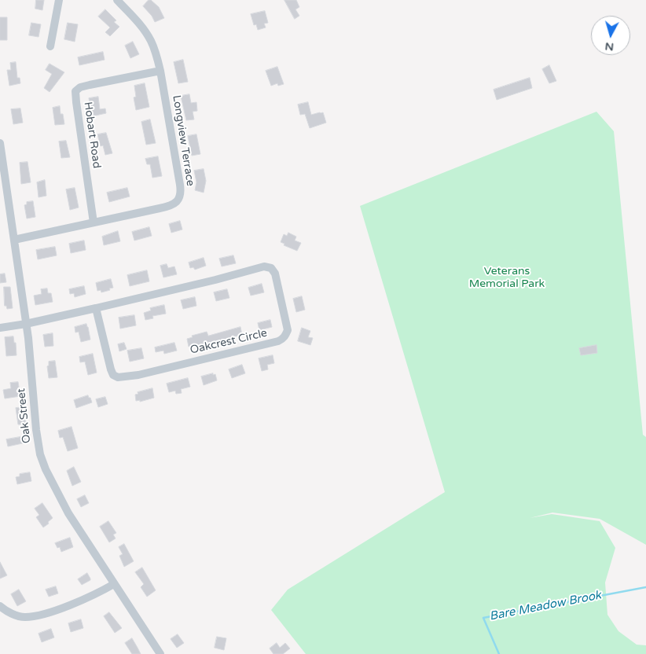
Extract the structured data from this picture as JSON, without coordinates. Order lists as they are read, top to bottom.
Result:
{
  "streets": {
    "street": [
      "Hobart Road",
      "Longview Terrace",
      "Oakcrest Circle",
      "Oak Street"
    ]
  },
  "crossings": [
    ["Hobart Road", "Longview Terrace"],
    ["Longview Terrace", "Oak Street"],
    ["Oakcrest Circle", "Oak Street"]
  ],
  "water": ["Bare Meadow Brook"],
  "parks": ["Veterans Memorial Park"],
  "north": "bottom"
}
